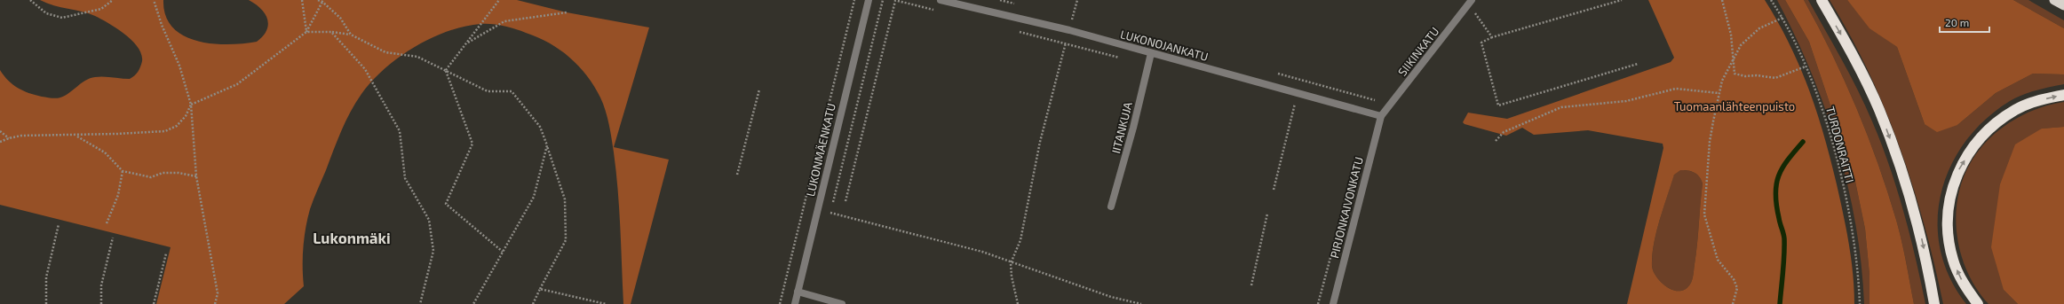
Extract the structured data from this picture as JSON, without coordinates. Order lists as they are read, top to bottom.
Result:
{
  "streets": {
    "street": [
      "LUKONOJANKATU",
      "SIIKINKATU",
      "IITANKUJA",
      "LUKONMÄENKATU",
      "PIRJONKAIVONKATU"
    ],
    "path": ["TURDONRAITTI"]
  },
  "crossings": [
    ["LUKONOJANKATU", "SIIKINKATU"],
    ["LUKONOJANKATU", "IITANKUJA"],
    ["LUKONOJANKATU", "PIRJONKAIVONKATU"],
    ["SIIKINKATU", "PIRJONKAIVONKATU"]
  ],
  "districts": ["Lukonmäki"],
  "parks": ["Tuomaanlähteenpuisto"],
  "scale_bar": "20 m"
}
